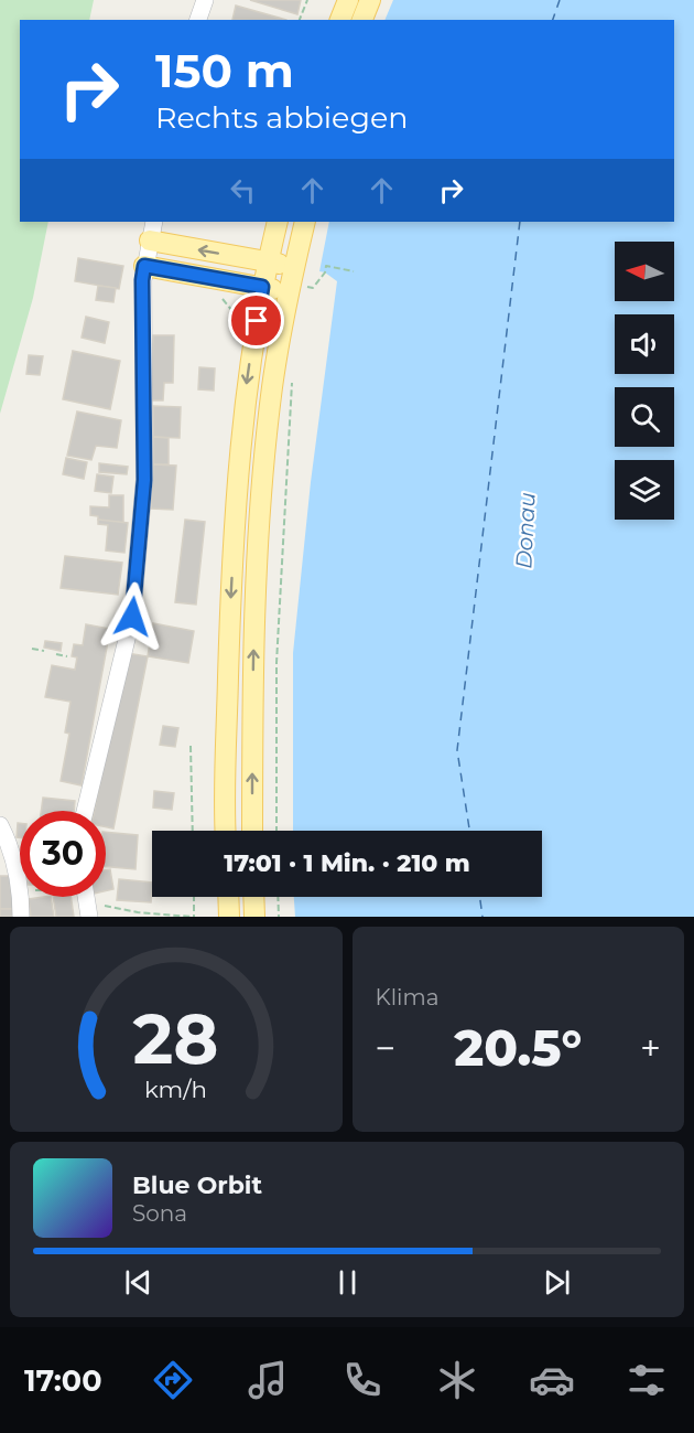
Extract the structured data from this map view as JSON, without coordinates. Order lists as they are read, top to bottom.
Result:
{
  "water": ["Donau"],
  "north": "left",
  "page": {
    "turn": ["150 m", "Rechts abbiegen"],
    "limit": "30",
    "trip": "17:01 · 1 Min. · 210 m",
    "tile": "Klima",
    "heat": ["−", "20.5°", "+"],
    "song": ["Blue Orbit", "Sona"],
    "tabs": "17:00",
    "gauge": ["28", "km/h"]
  }
}
